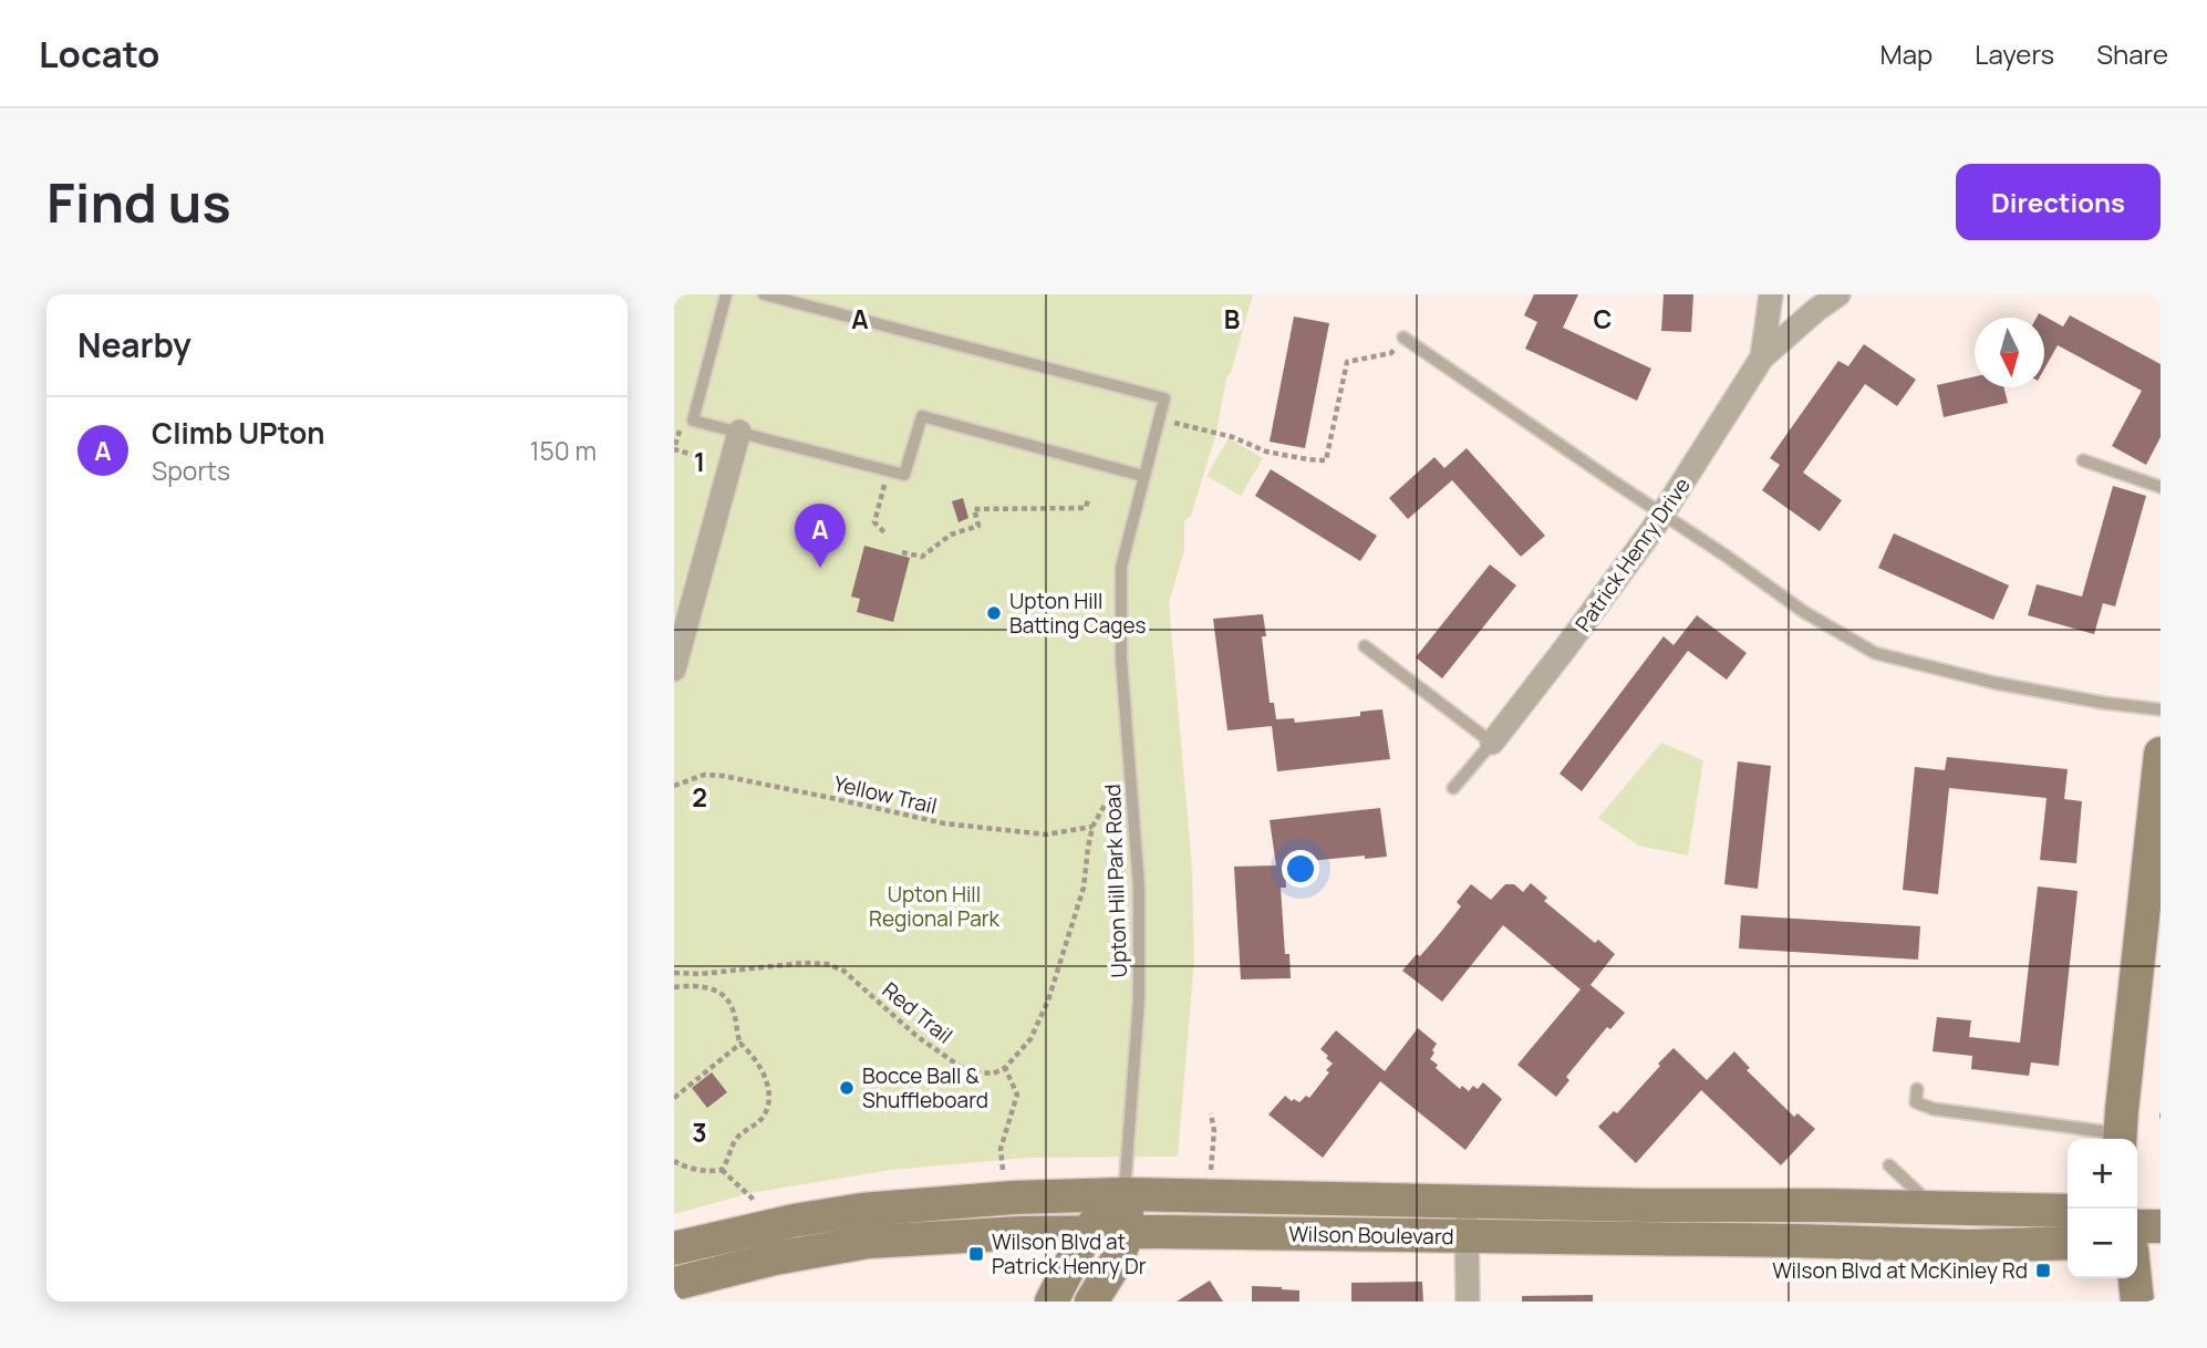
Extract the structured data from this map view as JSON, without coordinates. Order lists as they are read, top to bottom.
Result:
{
  "streets": {
    "main road": ["Wilson Boulevard"],
    "street": ["Patrick Henry Drive"],
    "lane": ["Upton Hill Park Road"],
    "path": ["Yellow Trail", "Red Trail"]
  },
  "crossings": [
    ["Upton Hill Park Road", "Wilson Boulevard"]
  ],
  "parks": ["Upton Hill Regional Park"],
  "places": {
    "other": ["Upton Hill Batting Cages", "Bocce Ball & Shuffleboard"],
    "transit": ["Wilson Blvd at Patrick Henry Dr", "Wilson Blvd at McKinley Rd"]
  },
  "north": "bottom",
  "page": {
    "header": "Locato",
    "nav": ["Map", "Layers", "Share"],
    "buttons": "Directions",
    "title": "Find us",
    "heading": "Nearby",
    "list": [
      {
        "mark": "A",
        "name": "Climb UPton",
        "note": "Sports",
        "value": "150 m"
      }
    ],
    "pins": "A",
    "map_buttons": ["+", "−"]
  },
  "grid": {
    "columns": ["A", "B", "C"],
    "rows": ["1", "2", "3"]
  }
}
